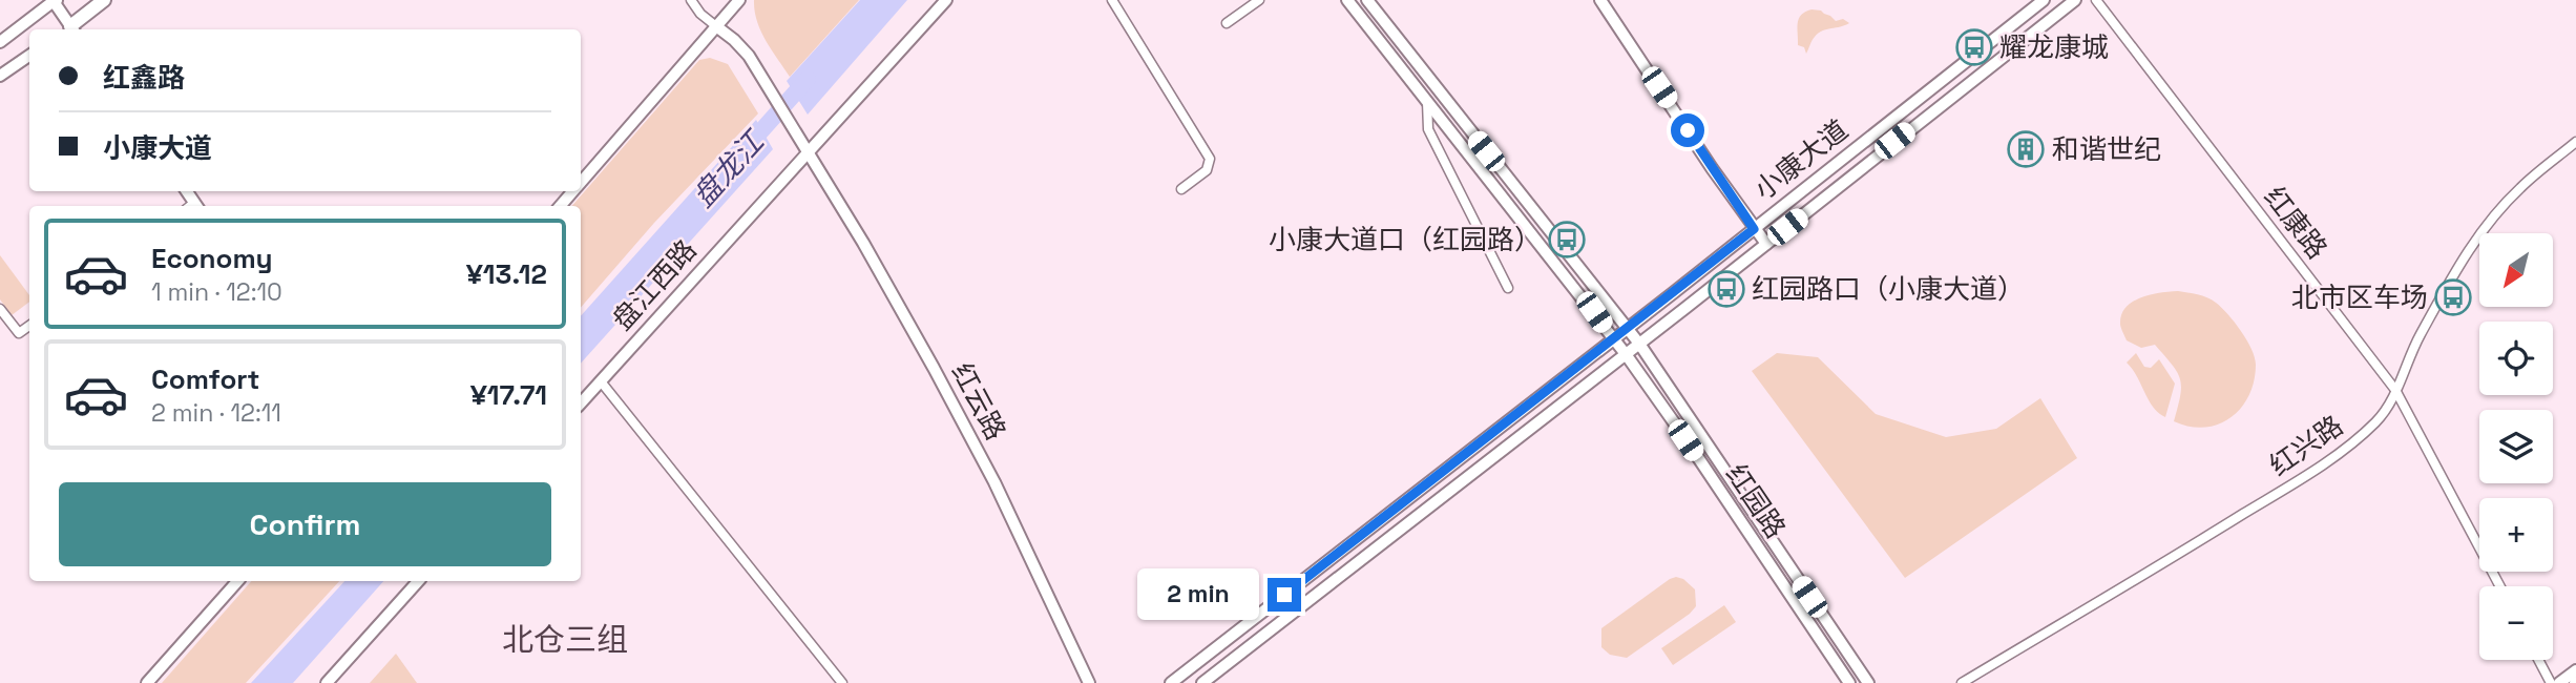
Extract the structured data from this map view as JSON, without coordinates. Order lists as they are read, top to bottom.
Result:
{
  "streets": {
    "main road": [
      "小康大道",
      "盘江西路",
      "红云路",
      "红园路"
    ],
    "street": ["红康路", "红兴路"]
  },
  "crossings": [
    ["小康大道", "红园路"],
    ["红康路", "红兴路"],
    ["盘江西路", "红云路"]
  ],
  "districts": ["北仓三组"],
  "water": ["盘龙江"],
  "places": {
    "bus stop": [
      "耀龙康城",
      "小康大道口（红园路）",
      "红园路口（小康大道）",
      "北市区车场"
    ],
    "building": ["和谐世纪"]
  },
  "north": "bottom left",
  "page": {
    "banner": ["红鑫路", "小康大道"],
    "list": [
      {
        "name": "Economy",
        "note": "1 min · 12:10",
        "value": "¥13.12"
      },
      {
        "name": "Comfort",
        "note": "2 min · 12:11",
        "value": "¥17.71"
      }
    ],
    "map_buttons": ["+", "−"],
    "buttons": "Confirm",
    "bubble": "2 min"
  }
}
